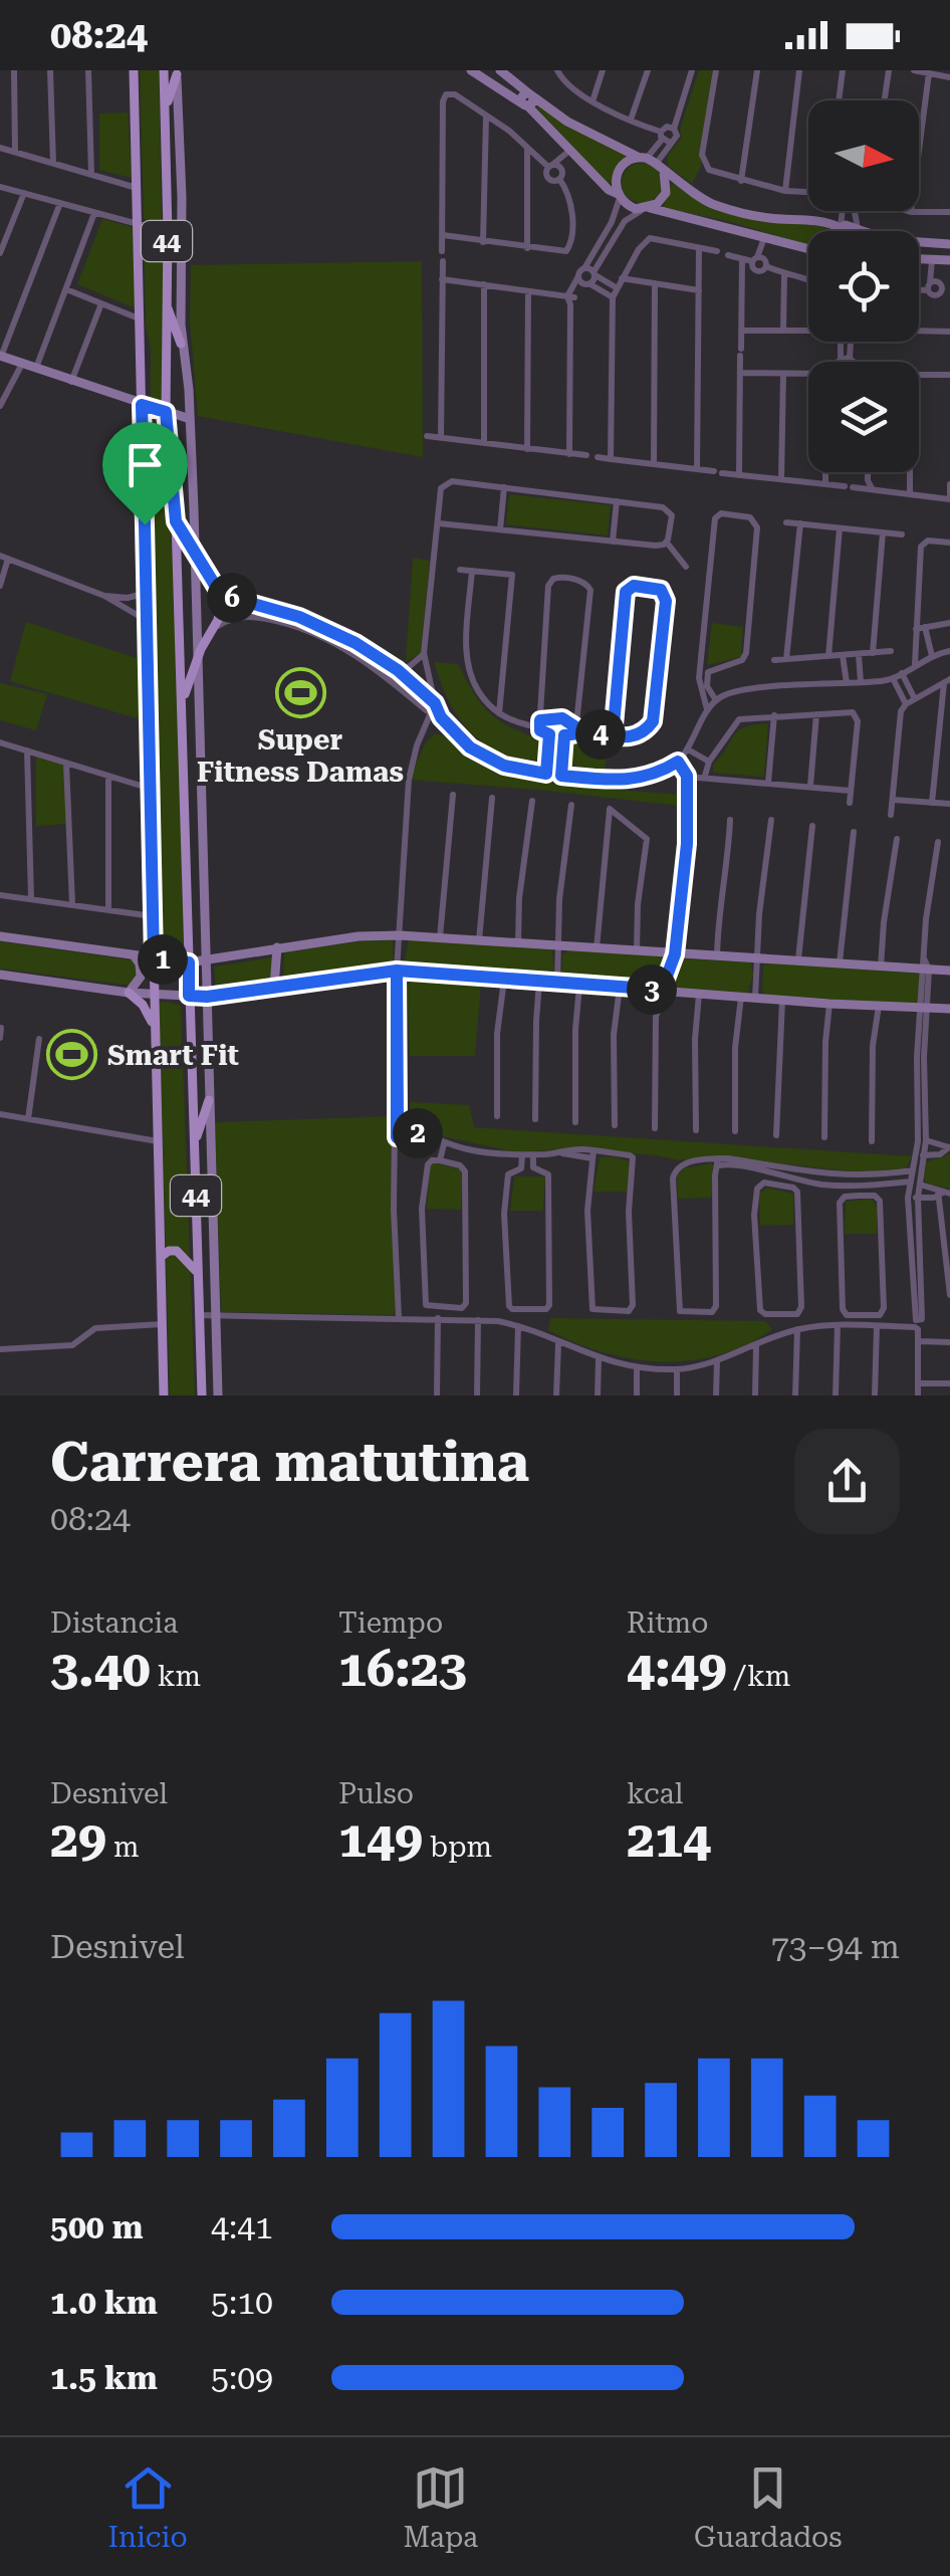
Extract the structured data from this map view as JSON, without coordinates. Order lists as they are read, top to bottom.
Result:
{
  "streets": {
    "main road": ["44"]
  },
  "places": {
    "sports": ["Super Fitness Damas", "Smart Fit"]
  },
  "north": "right",
  "page": {
    "status": "08:24",
    "pins": [
      "6",
      "4",
      "1",
      "3",
      "2"
    ],
    "heading": ["Carrera matutina", "08:24"],
    "stats": [
      ["Distancia", "3.40 km"],
      ["Tiempo", "16:23"],
      ["Ritmo", "4:49 /km"],
      ["Desnivel", "29 m"],
      ["Pulso", "149 bpm"],
      ["kcal", "214"]
    ],
    "chart": ["Desnivel", "73–94 m"],
    "list": [
      {
        "name": "500 m",
        "note": "4:41"
      },
      {
        "name": "1.0 km",
        "note": "5:10"
      },
      {
        "name": "1.5 km",
        "note": "5:09"
      }
    ],
    "tabs": ["Inicio", "Mapa", "Guardados"]
  }
}
